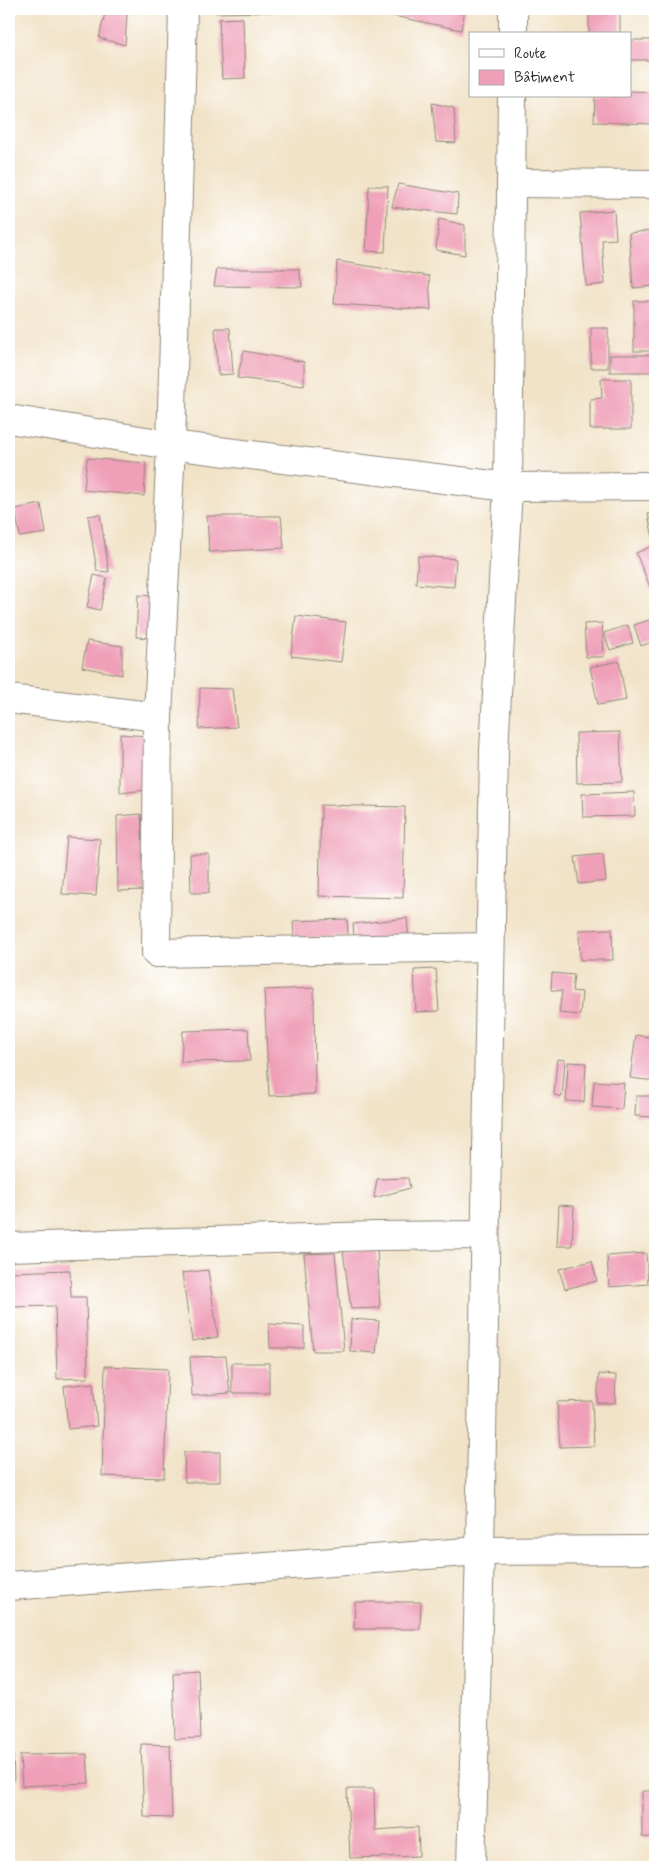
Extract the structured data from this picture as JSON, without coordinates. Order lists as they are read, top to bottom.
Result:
{
  "legend": ["Route", "Bâtiment"]
}
